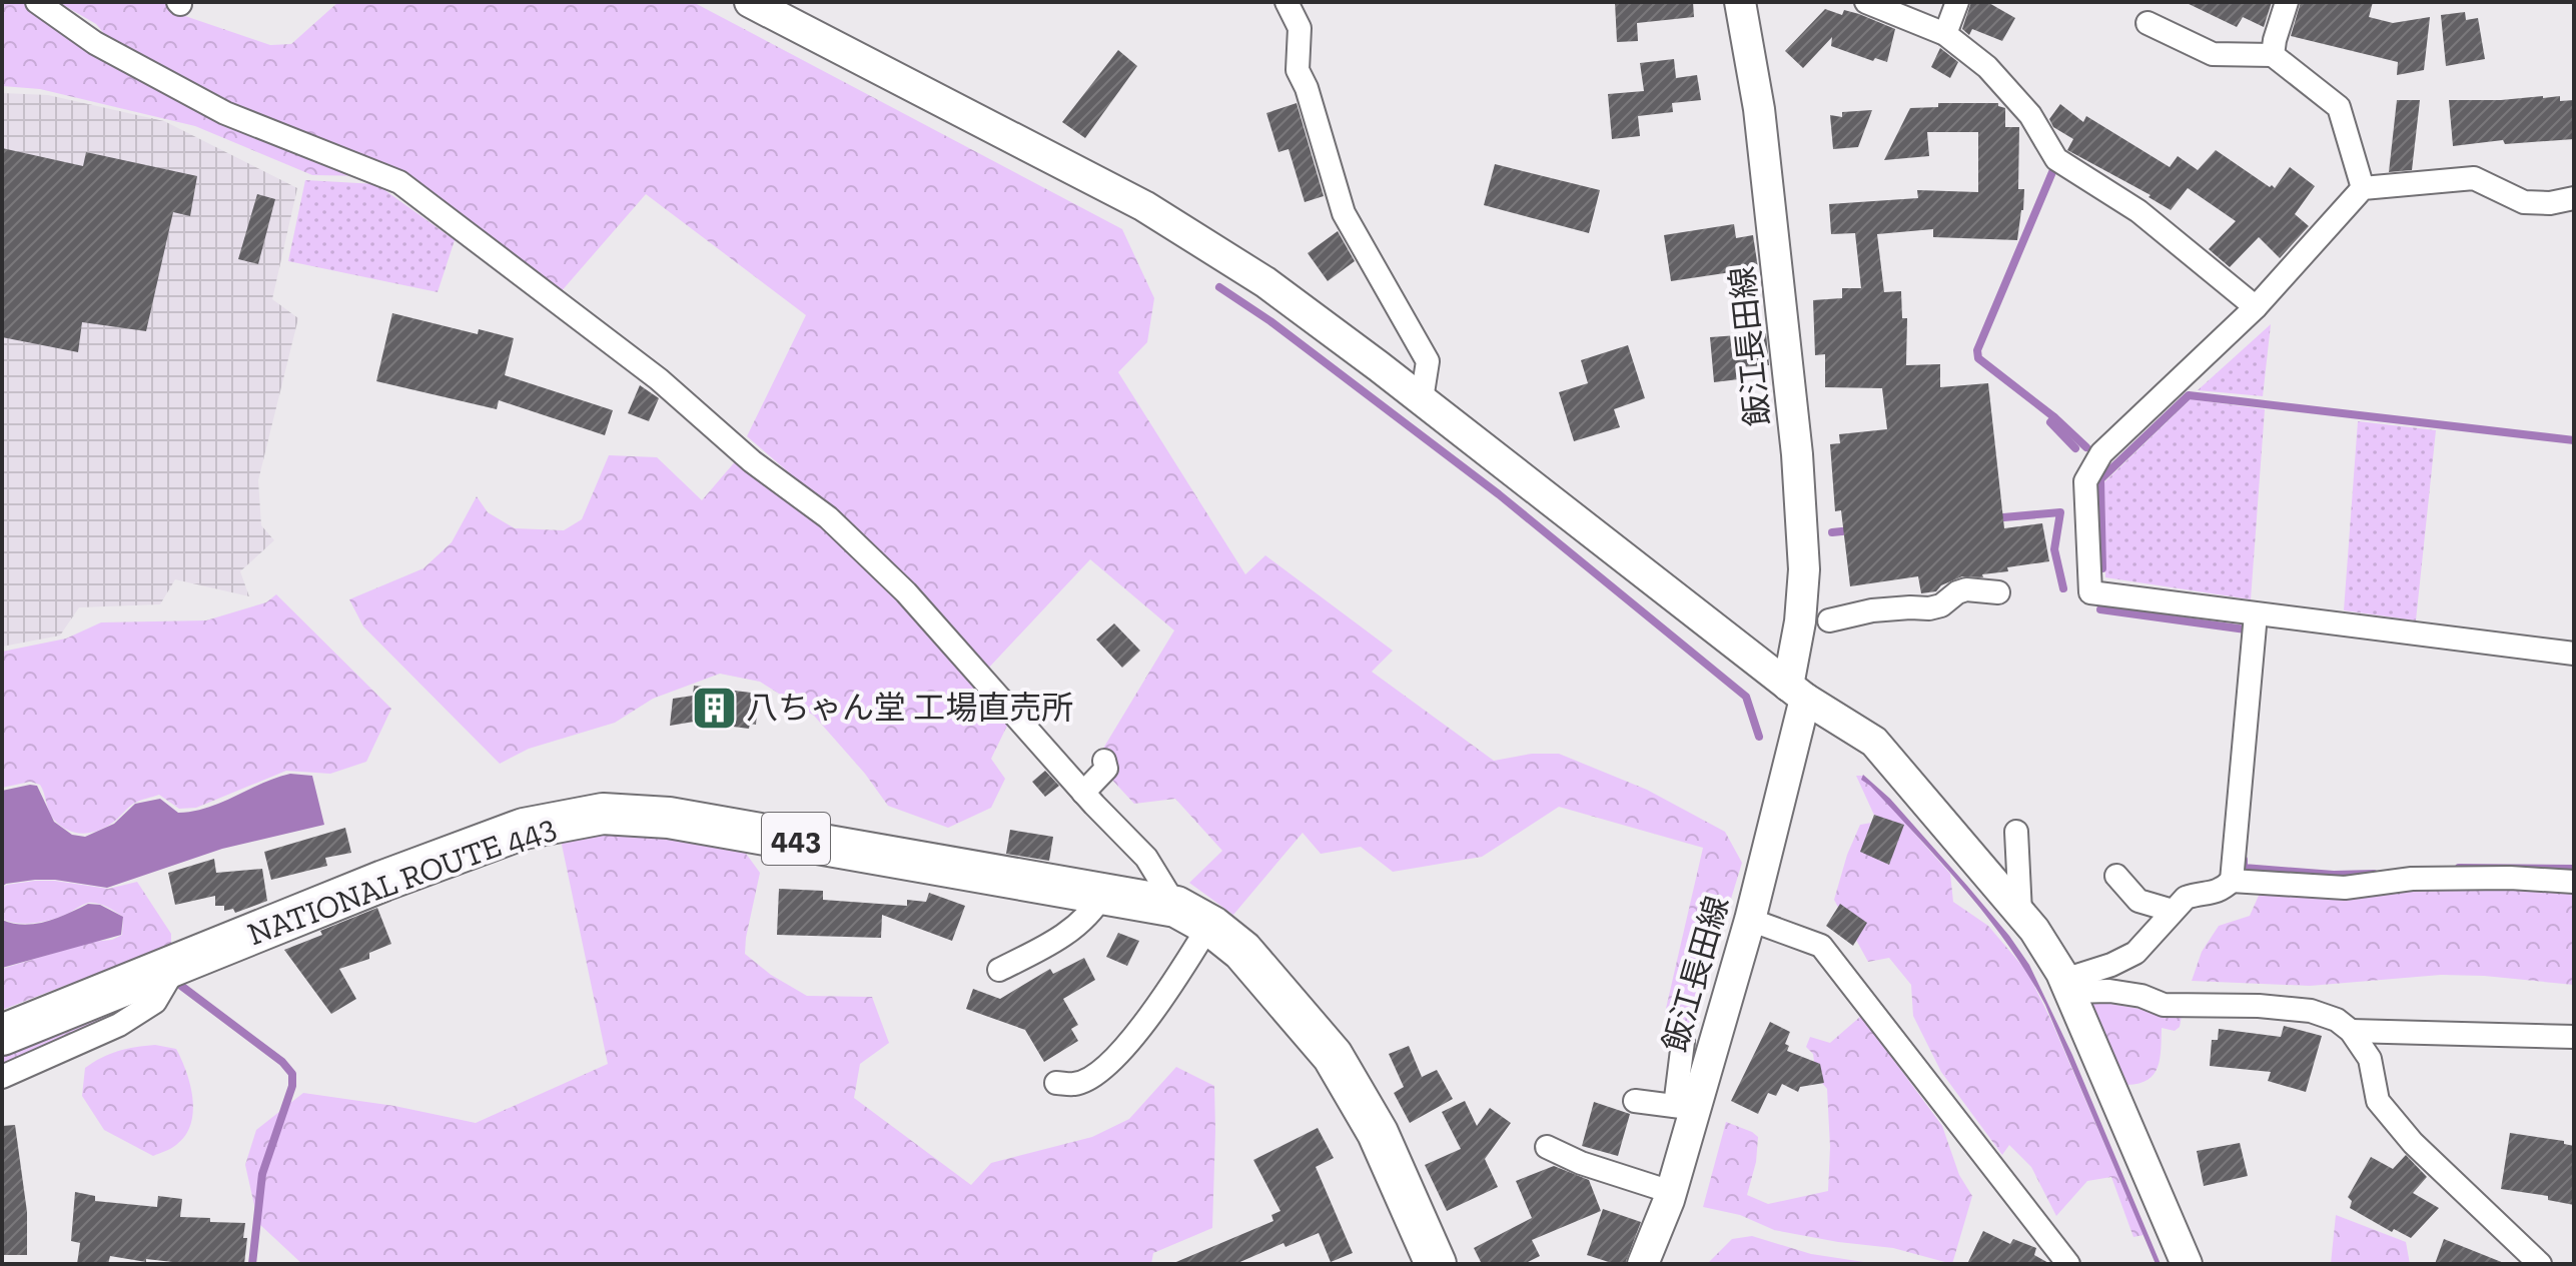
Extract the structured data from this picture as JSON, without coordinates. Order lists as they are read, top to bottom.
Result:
{
  "streets": {
    "highway": ["443", "NATIONAL ROUTE 443"],
    "street": ["飯江長田線"]
  },
  "places": {
    "building": ["八ちゃん堂 工場直売所"]
  }
}
